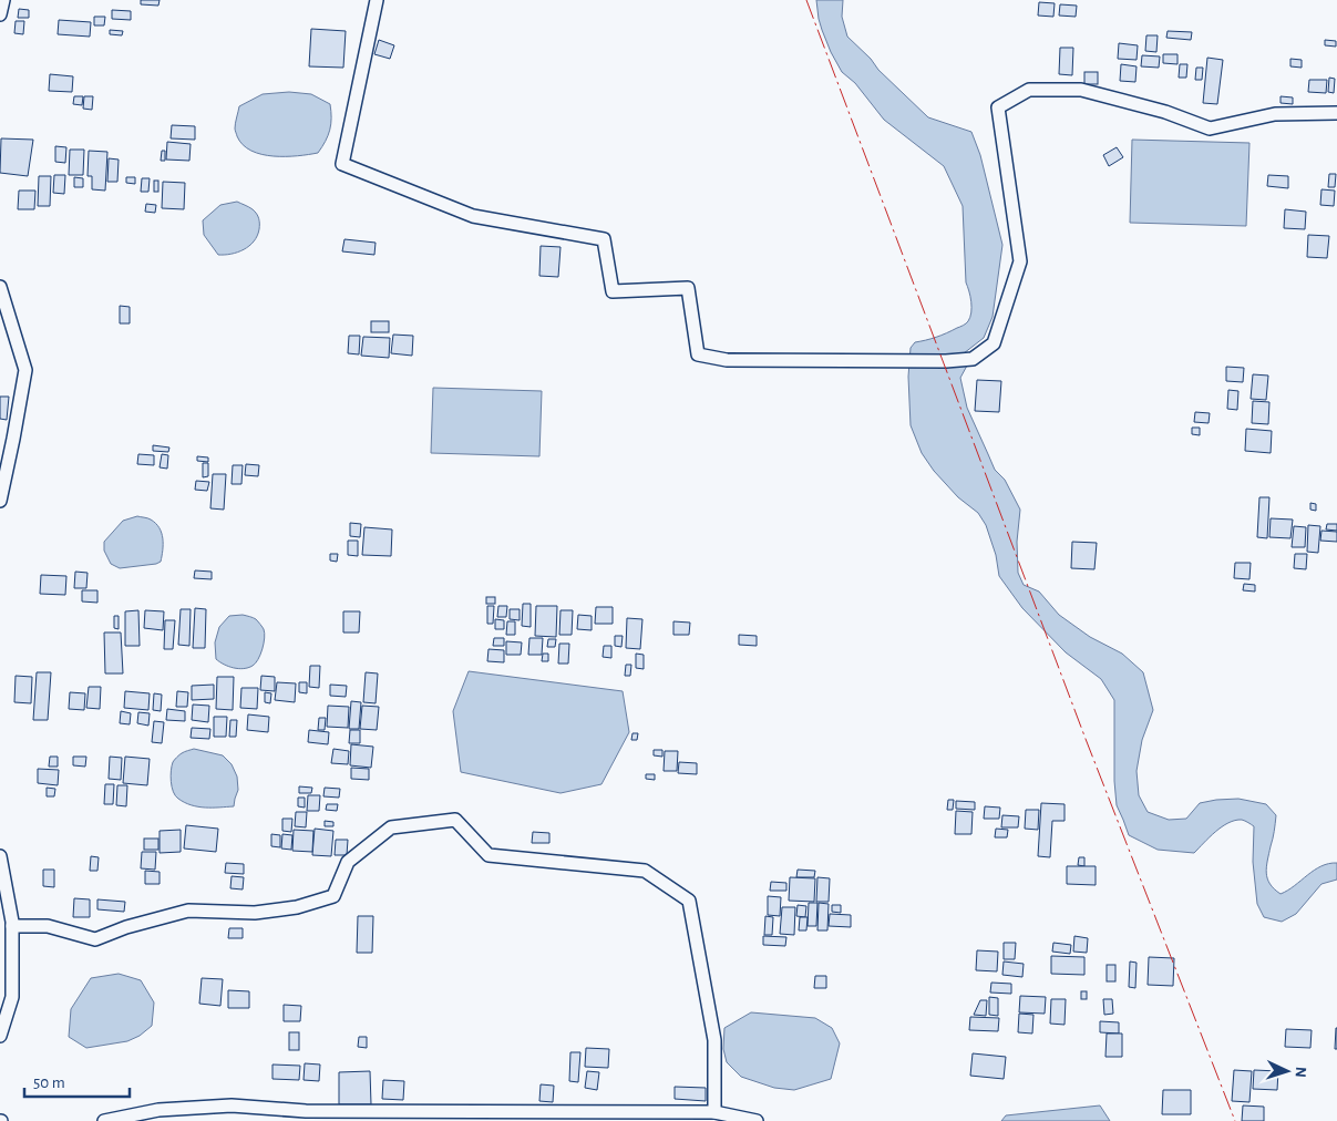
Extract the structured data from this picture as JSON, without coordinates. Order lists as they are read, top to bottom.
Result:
{
  "scale_bar": "50 m",
  "north": "right"
}
